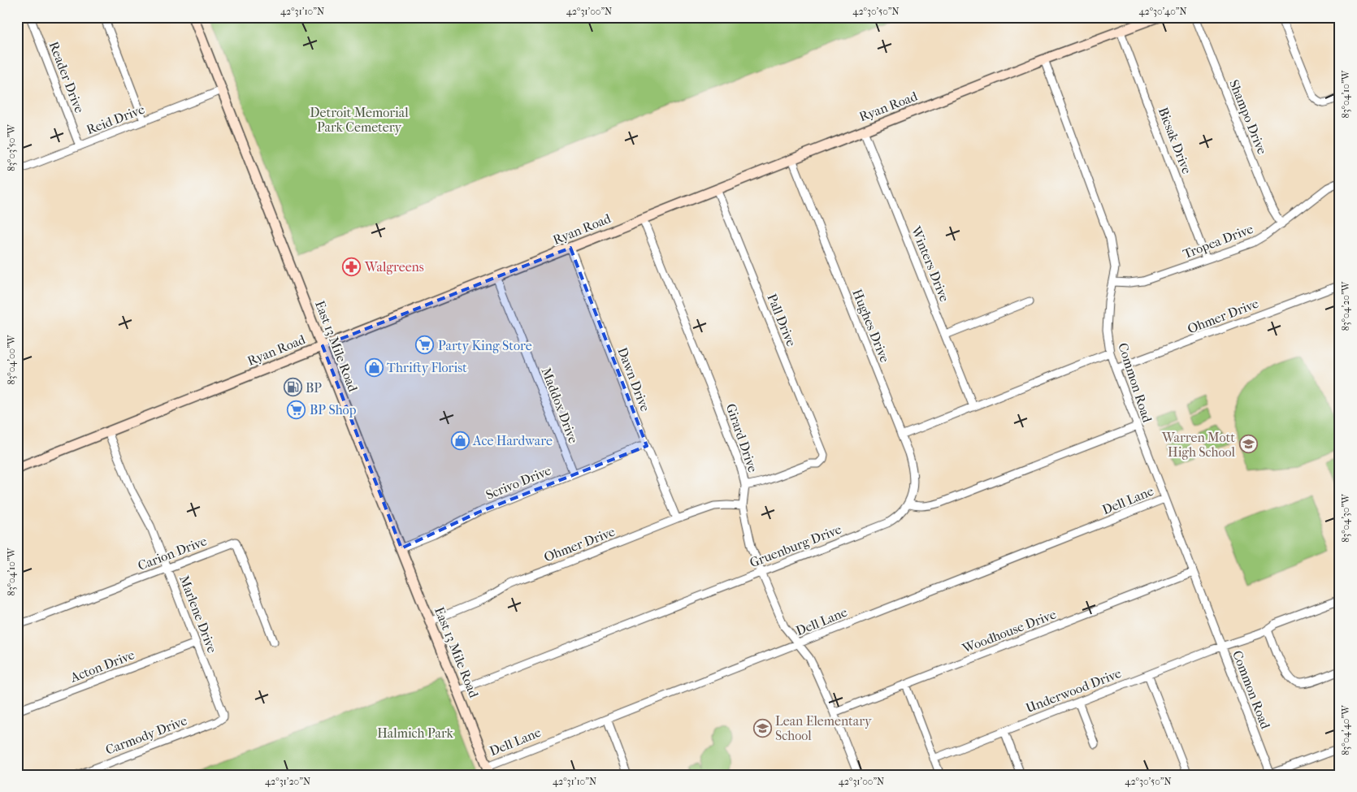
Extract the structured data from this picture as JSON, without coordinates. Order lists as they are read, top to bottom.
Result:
{
  "streets": {
    "main road": ["Ryan Road", "East 13 Mile Road"],
    "street": [
      "Reader Drive",
      "Shampo Drive",
      "Reid Drive",
      "Bicsak Drive",
      "Tropea Drive",
      "Winters Drive",
      "Ohmer Drive",
      "Pall Drive",
      "Hughes Drive",
      "Dawn Drive",
      "Common Road",
      "Maddox Drive",
      "Girard Drive",
      "Scrivo Drive",
      "Dell Lane",
      "Gruenburg Drive",
      "Carion Drive",
      "Marlene Drive",
      "Woodhouse Drive",
      "Acton Drive",
      "Underwood Drive",
      "Carmody Drive"
    ]
  },
  "crossings": [
    ["Reader Drive", "Reid Drive"],
    ["Ryan Road", "Bicsak Drive"],
    ["Ryan Road", "Winters Drive"],
    ["Ryan Road", "Pall Drive"],
    ["Ryan Road", "Hughes Drive"],
    ["Ryan Road", "East 13 Mile Road"],
    ["Ryan Road", "Dawn Drive"],
    ["Ryan Road", "Common Road"],
    ["Ryan Road", "Maddox Drive"],
    ["Ryan Road", "Girard Drive"],
    ["Ryan Road", "Marlene Drive"],
    ["Shampo Drive", "Tropea Drive"],
    ["Reid Drive", "East 13 Mile Road"],
    ["Bicsak Drive", "Tropea Drive"],
    ["Tropea Drive", "Common Road"],
    ["Ohmer Drive", "East 13 Mile Road"],
    ["Ohmer Drive", "Dawn Drive"],
    ["Ohmer Drive", "Common Road"],
    ["Ohmer Drive", "Girard Drive"],
    ["Pall Drive", "Girard Drive"],
    ["Hughes Drive", "Gruenburg Drive"],
    ["East 13 Mile Road", "Scrivo Drive"],
    ["East 13 Mile Road", "Dell Lane"],
    ["East 13 Mile Road", "Gruenburg Drive"],
    ["Dawn Drive", "Scrivo Drive"],
    ["Common Road", "Dell Lane"],
    ["Common Road", "Woodhouse Drive"],
    ["Common Road", "Underwood Drive"],
    ["Maddox Drive", "Scrivo Drive"],
    ["Girard Drive", "Dell Lane"],
    ["Girard Drive", "Gruenburg Drive"],
    ["Girard Drive", "Woodhouse Drive"],
    ["Carion Drive", "Marlene Drive"],
    ["Marlene Drive", "Acton Drive"],
    ["Marlene Drive", "Carmody Drive"]
  ],
  "parks": ["Detroit Memorial Park Cemetery", "Halmich Park"],
  "places": {
    "pharmacy": ["Walgreens"],
    "supermarket": ["Party King Store", "BP Shop"],
    "shop": ["Thrifty Florist", "Ace Hardware"],
    "fuel station": ["BP"],
    "school or university": ["Warren Mott High School", "Lean Elementary School"]
  },
  "coordinates": [
    "42°31'10\"N",
    "42°31'00\"N",
    "42°30'50\"N",
    "42°30'40\"N",
    "83°04'10\"W",
    "83°03'50\"W",
    "83°04'20\"W",
    "83°04'00\"W",
    "83°04'30\"W",
    "83°04'40\"W",
    "42°31'20\"N"
  ]
}
